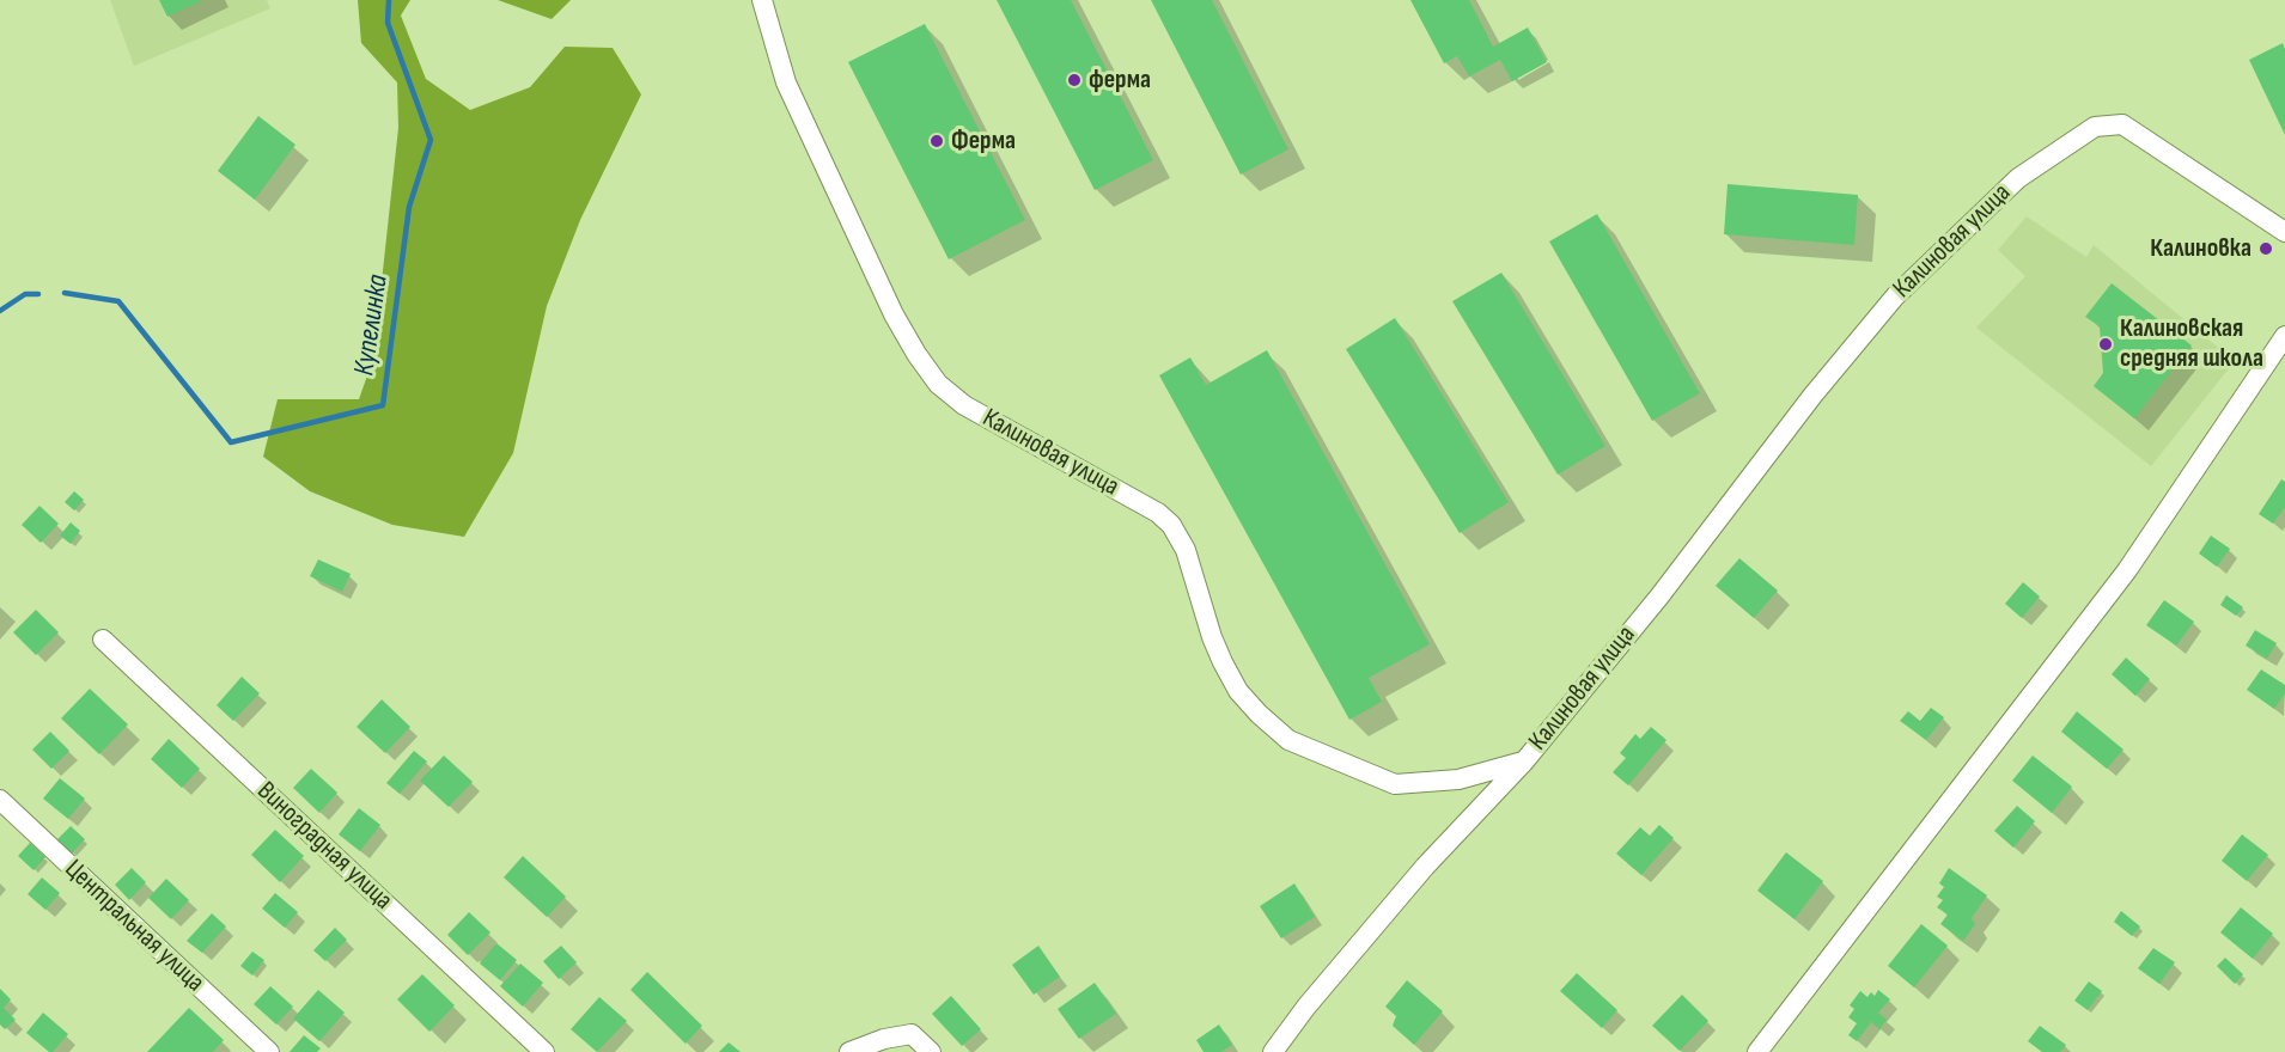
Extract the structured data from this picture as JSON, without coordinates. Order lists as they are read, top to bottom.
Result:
{
  "streets": {
    "street": ["Калиновая улица", "Виноградная улица", "Центральная улица"]
  },
  "water": ["Купелинка"],
  "places": [
    "ферма",
    "Ферма",
    "Калиновка",
    "Калиновская средняя школа"
  ]
}
